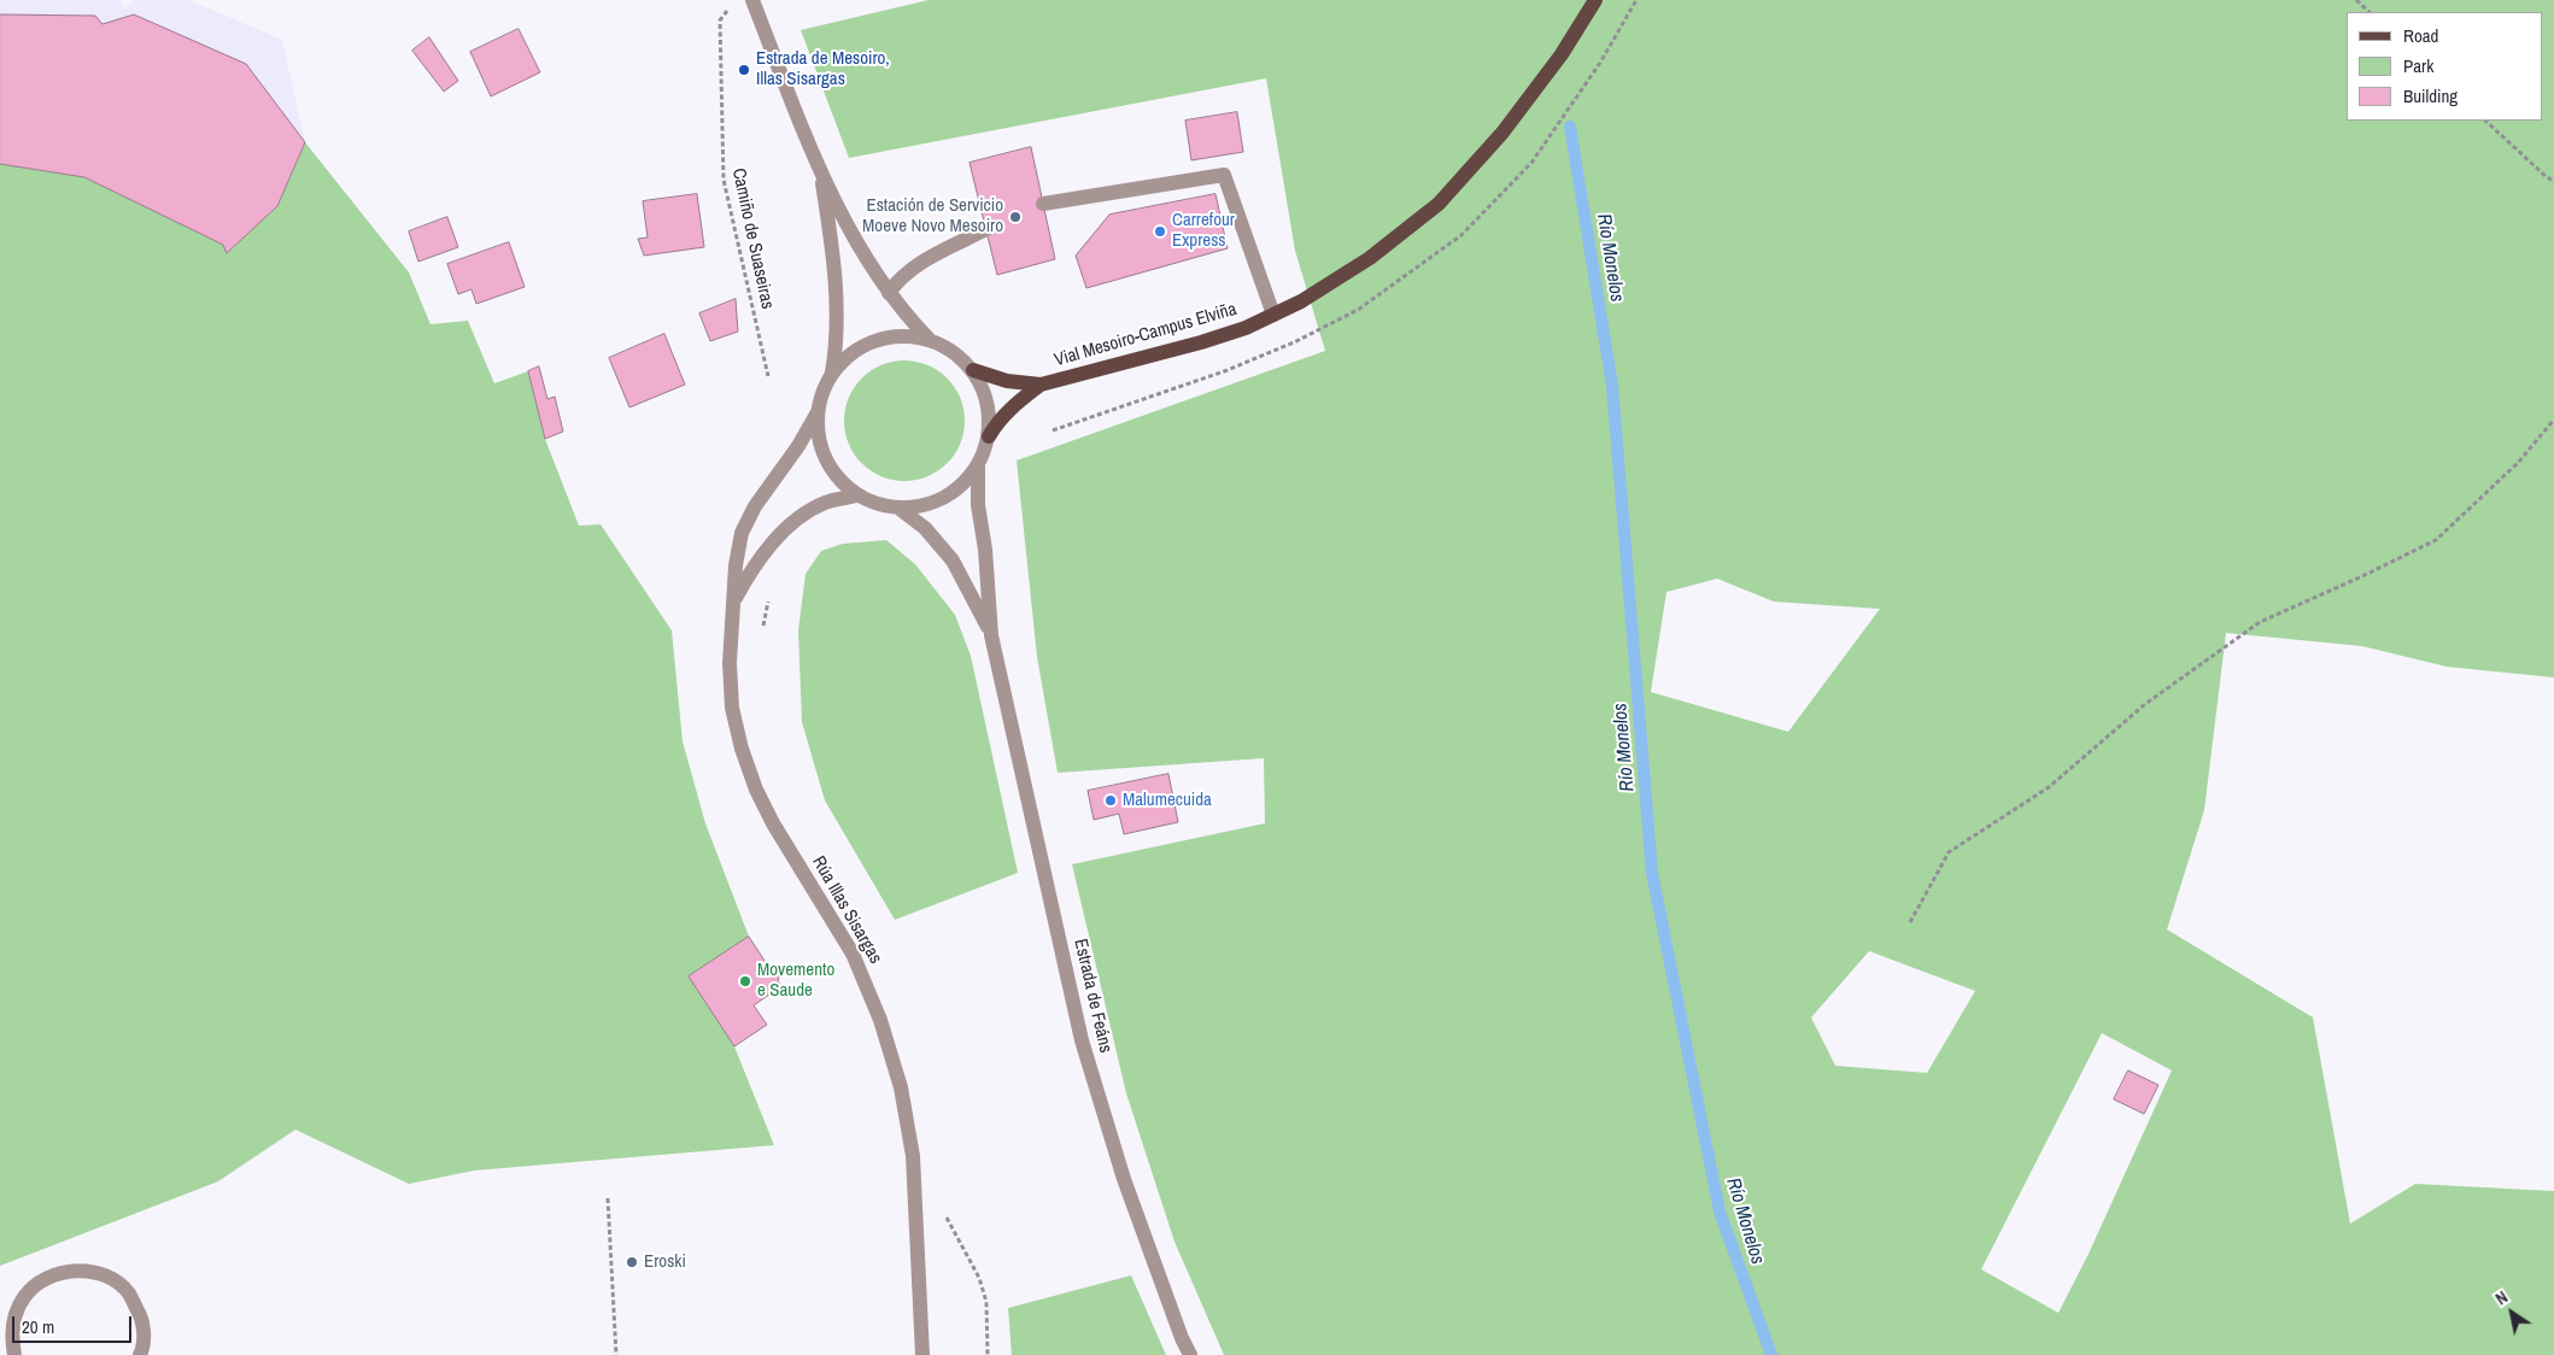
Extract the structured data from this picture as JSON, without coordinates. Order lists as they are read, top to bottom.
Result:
{
  "streets": {
    "main road": ["Vial Mesoiro-Campus Elviña"],
    "street": ["Rúa Illas Sisargas", "Estrada de Feáns"],
    "path": ["Camiño de Suaseiras"]
  },
  "crossings": [
    ["Vial Mesoiro-Campus Elviña", "Rúa Illas Sisargas"],
    ["Vial Mesoiro-Campus Elviña", "Estrada de Feáns"],
    ["Rúa Illas Sisargas", "Estrada de Feáns"]
  ],
  "water": ["Río Monelos"],
  "places": [
    "Estrada de Mesoiro, Illas Sisargas",
    "Estación de Servicio Moeve Novo Mesoiro",
    "Carrefour Express",
    "Malumecuida",
    "Movemento e Saude",
    "Eroski"
  ],
  "legend": ["Road", "Park", "Building"],
  "scale_bar": "20 m",
  "north": "top left"
}
